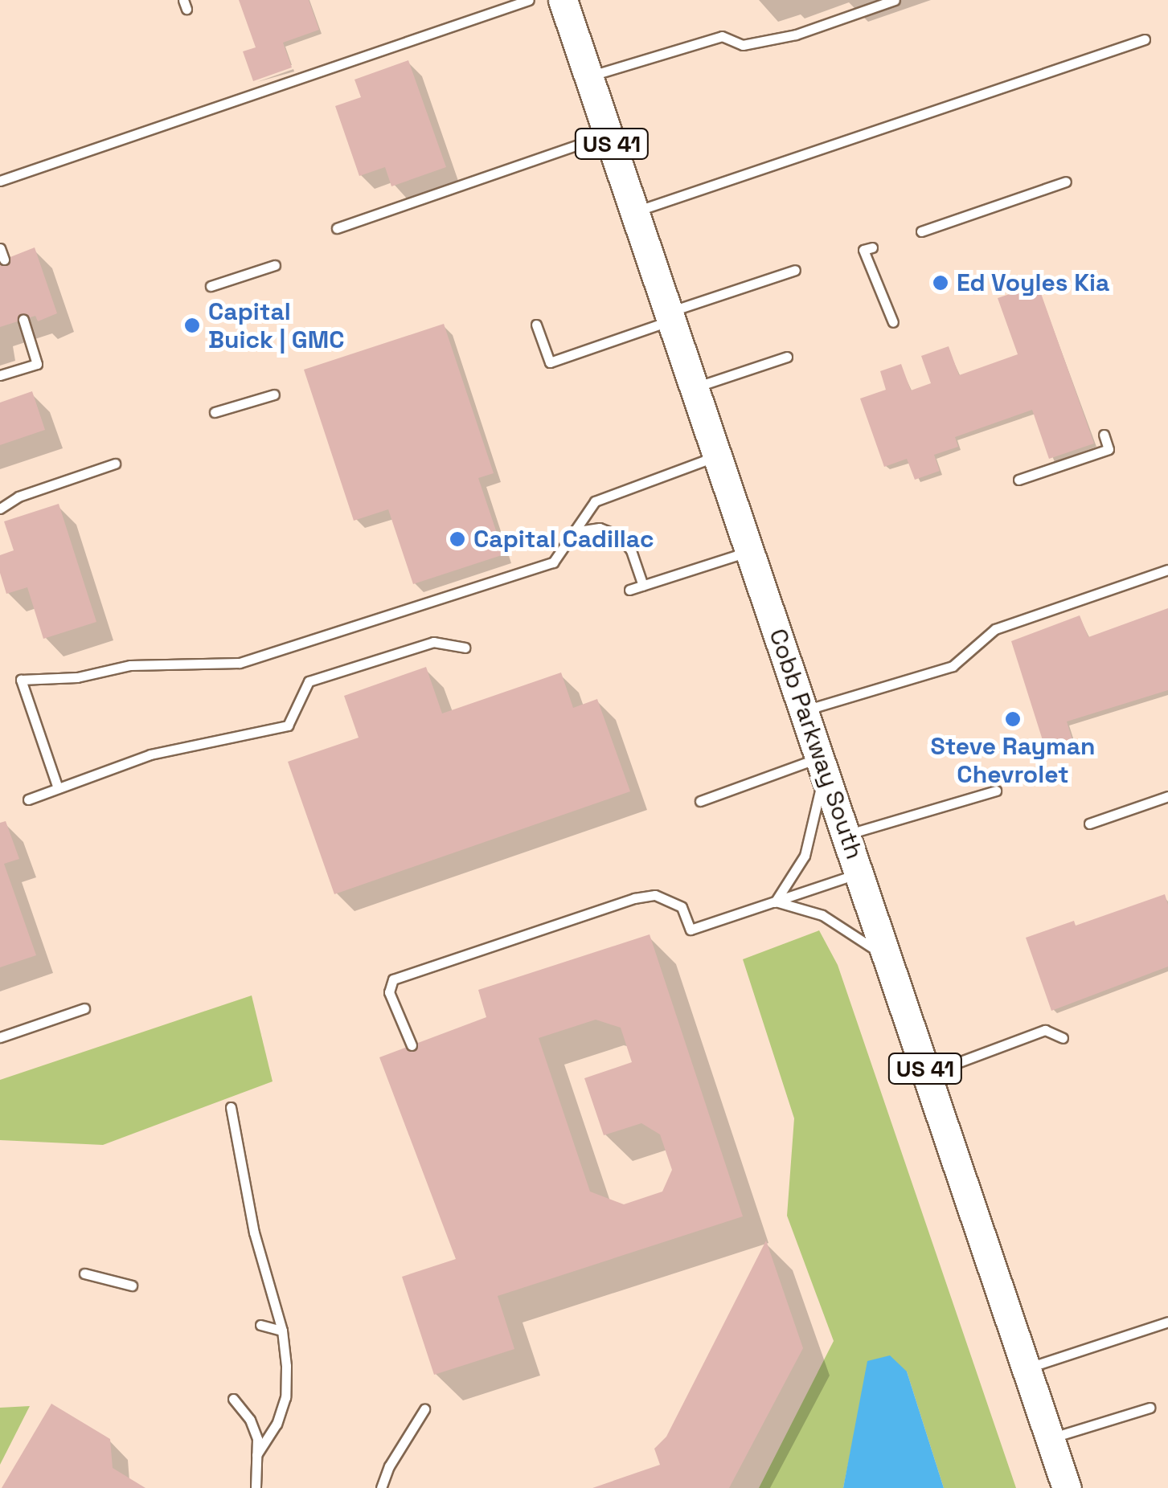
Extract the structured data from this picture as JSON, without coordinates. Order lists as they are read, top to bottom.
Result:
{
  "streets": {
    "main road": ["US 41", "Cobb Parkway South"]
  },
  "places": [
    "Ed Voyles Kia",
    "Capital Buick | GMC",
    "Capital Cadillac",
    "Steve Rayman Chevrolet"
  ]
}
